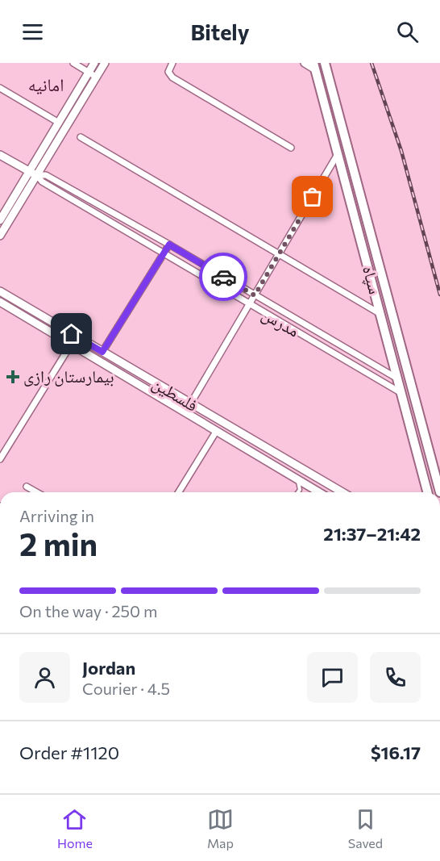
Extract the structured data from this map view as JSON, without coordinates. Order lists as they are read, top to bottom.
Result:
{
  "streets": {
    "main road": ["سپاه"],
    "street": ["مدرس", "فلسطین"]
  },
  "crossings": [
    ["سپاه", "مدرس"]
  ],
  "districts": ["امانیه"],
  "places": {
    "health": ["بیمارستان رازی"]
  },
  "page": {
    "header": "Bitely",
    "heading": ["2 min", "Arriving in", "21:37–21:42"],
    "panel": [
      "Jordan",
      "Courier · 4.5",
      "Order #1120",
      "$16.17"
    ],
    "bar": "On the way · 250 m",
    "tabs": ["Home", "Map", "Saved"]
  }
}
